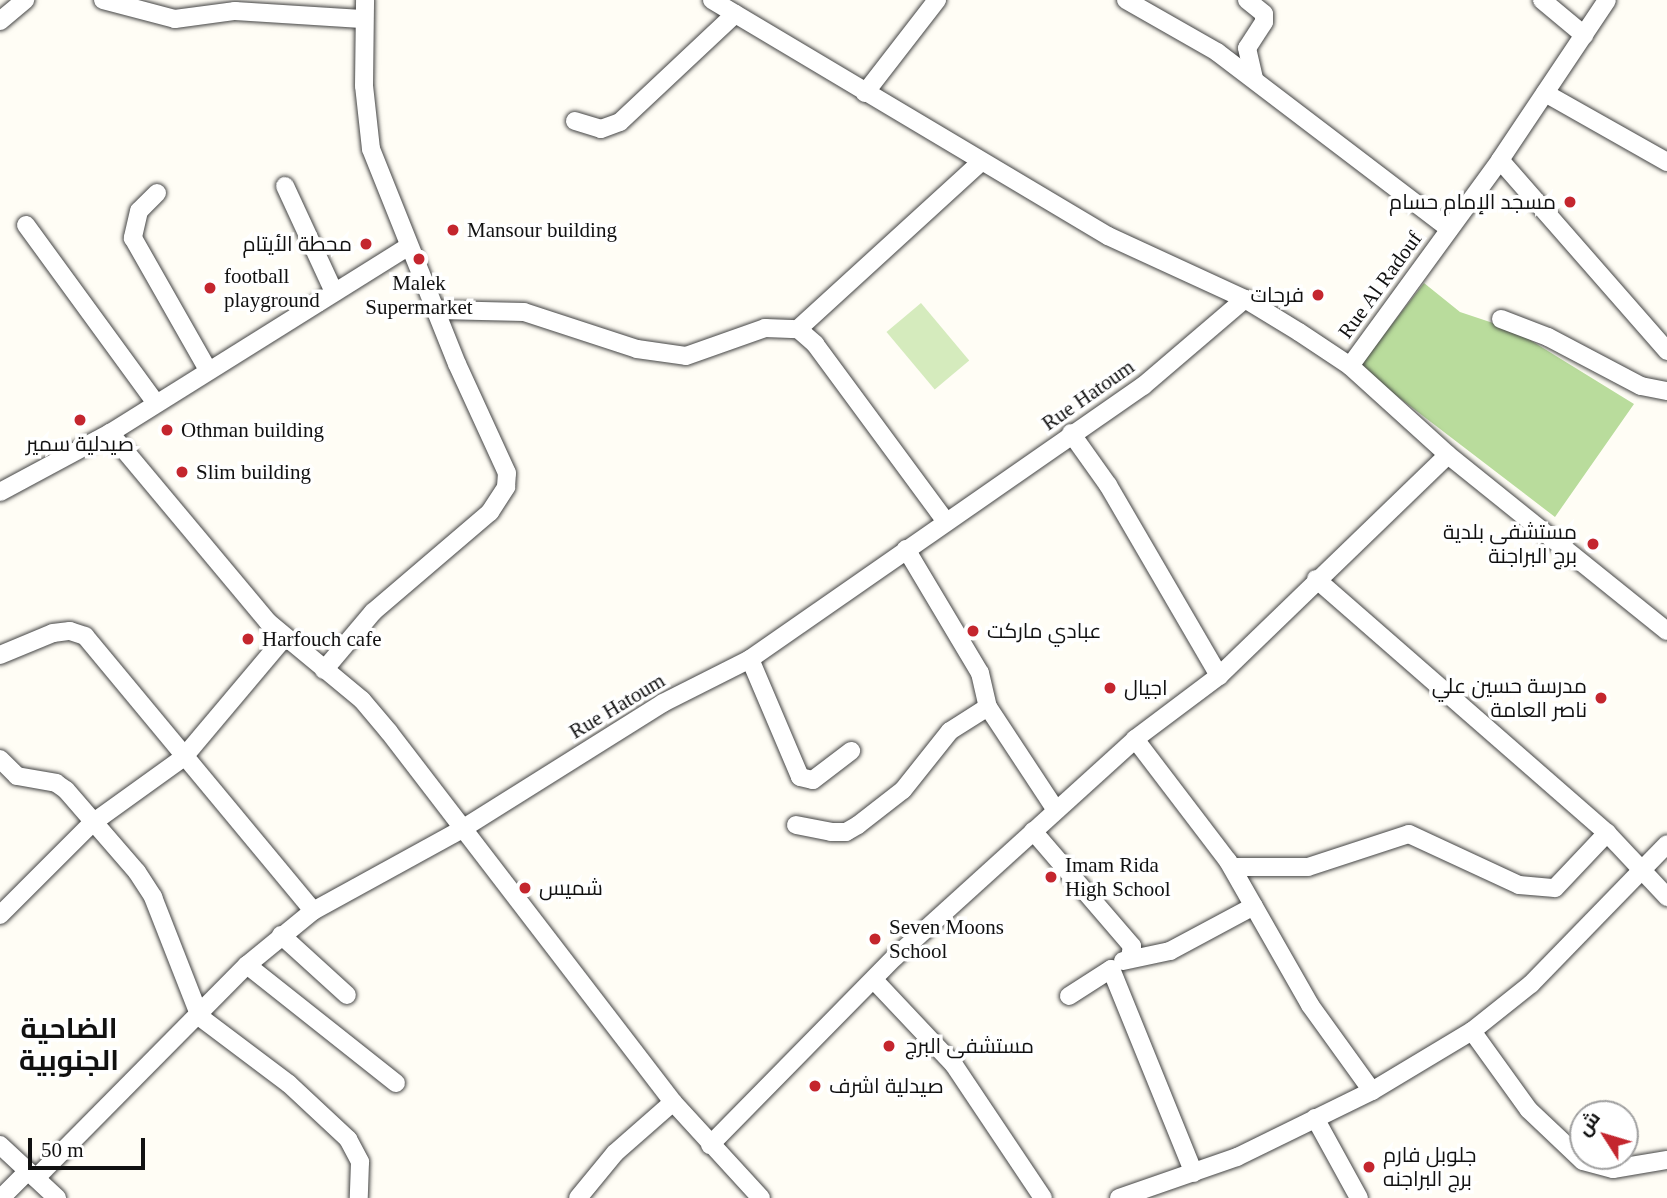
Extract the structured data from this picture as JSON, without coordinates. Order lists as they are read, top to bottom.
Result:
{
  "streets": {
    "street": ["Rue Al Radouf", "Rue Hatoum"]
  },
  "districts": ["الضاحية الجنوبية"],
  "places": [
    "مسجد الإمام حسام",
    "Mansour building",
    "محطة الأيتام",
    "Malek Supermarket",
    "football playground",
    "فرحات",
    "صيدلية سمير",
    "Othman building",
    "Slim building",
    "مستشفی بلدیة برج البراجنة",
    "عبادي ماركت",
    "Harfouch cafe",
    "اجيال",
    "مدرسة حسين علي ناصر العامة",
    "Imam Rida High School",
    "شميس",
    "Seven Moons School",
    "مستشفى البرج",
    "صيدلية اشرف",
    "جلوبل فارم برج البراجنه"
  ],
  "scale_bar": "50 m",
  "north": "top left"
}
